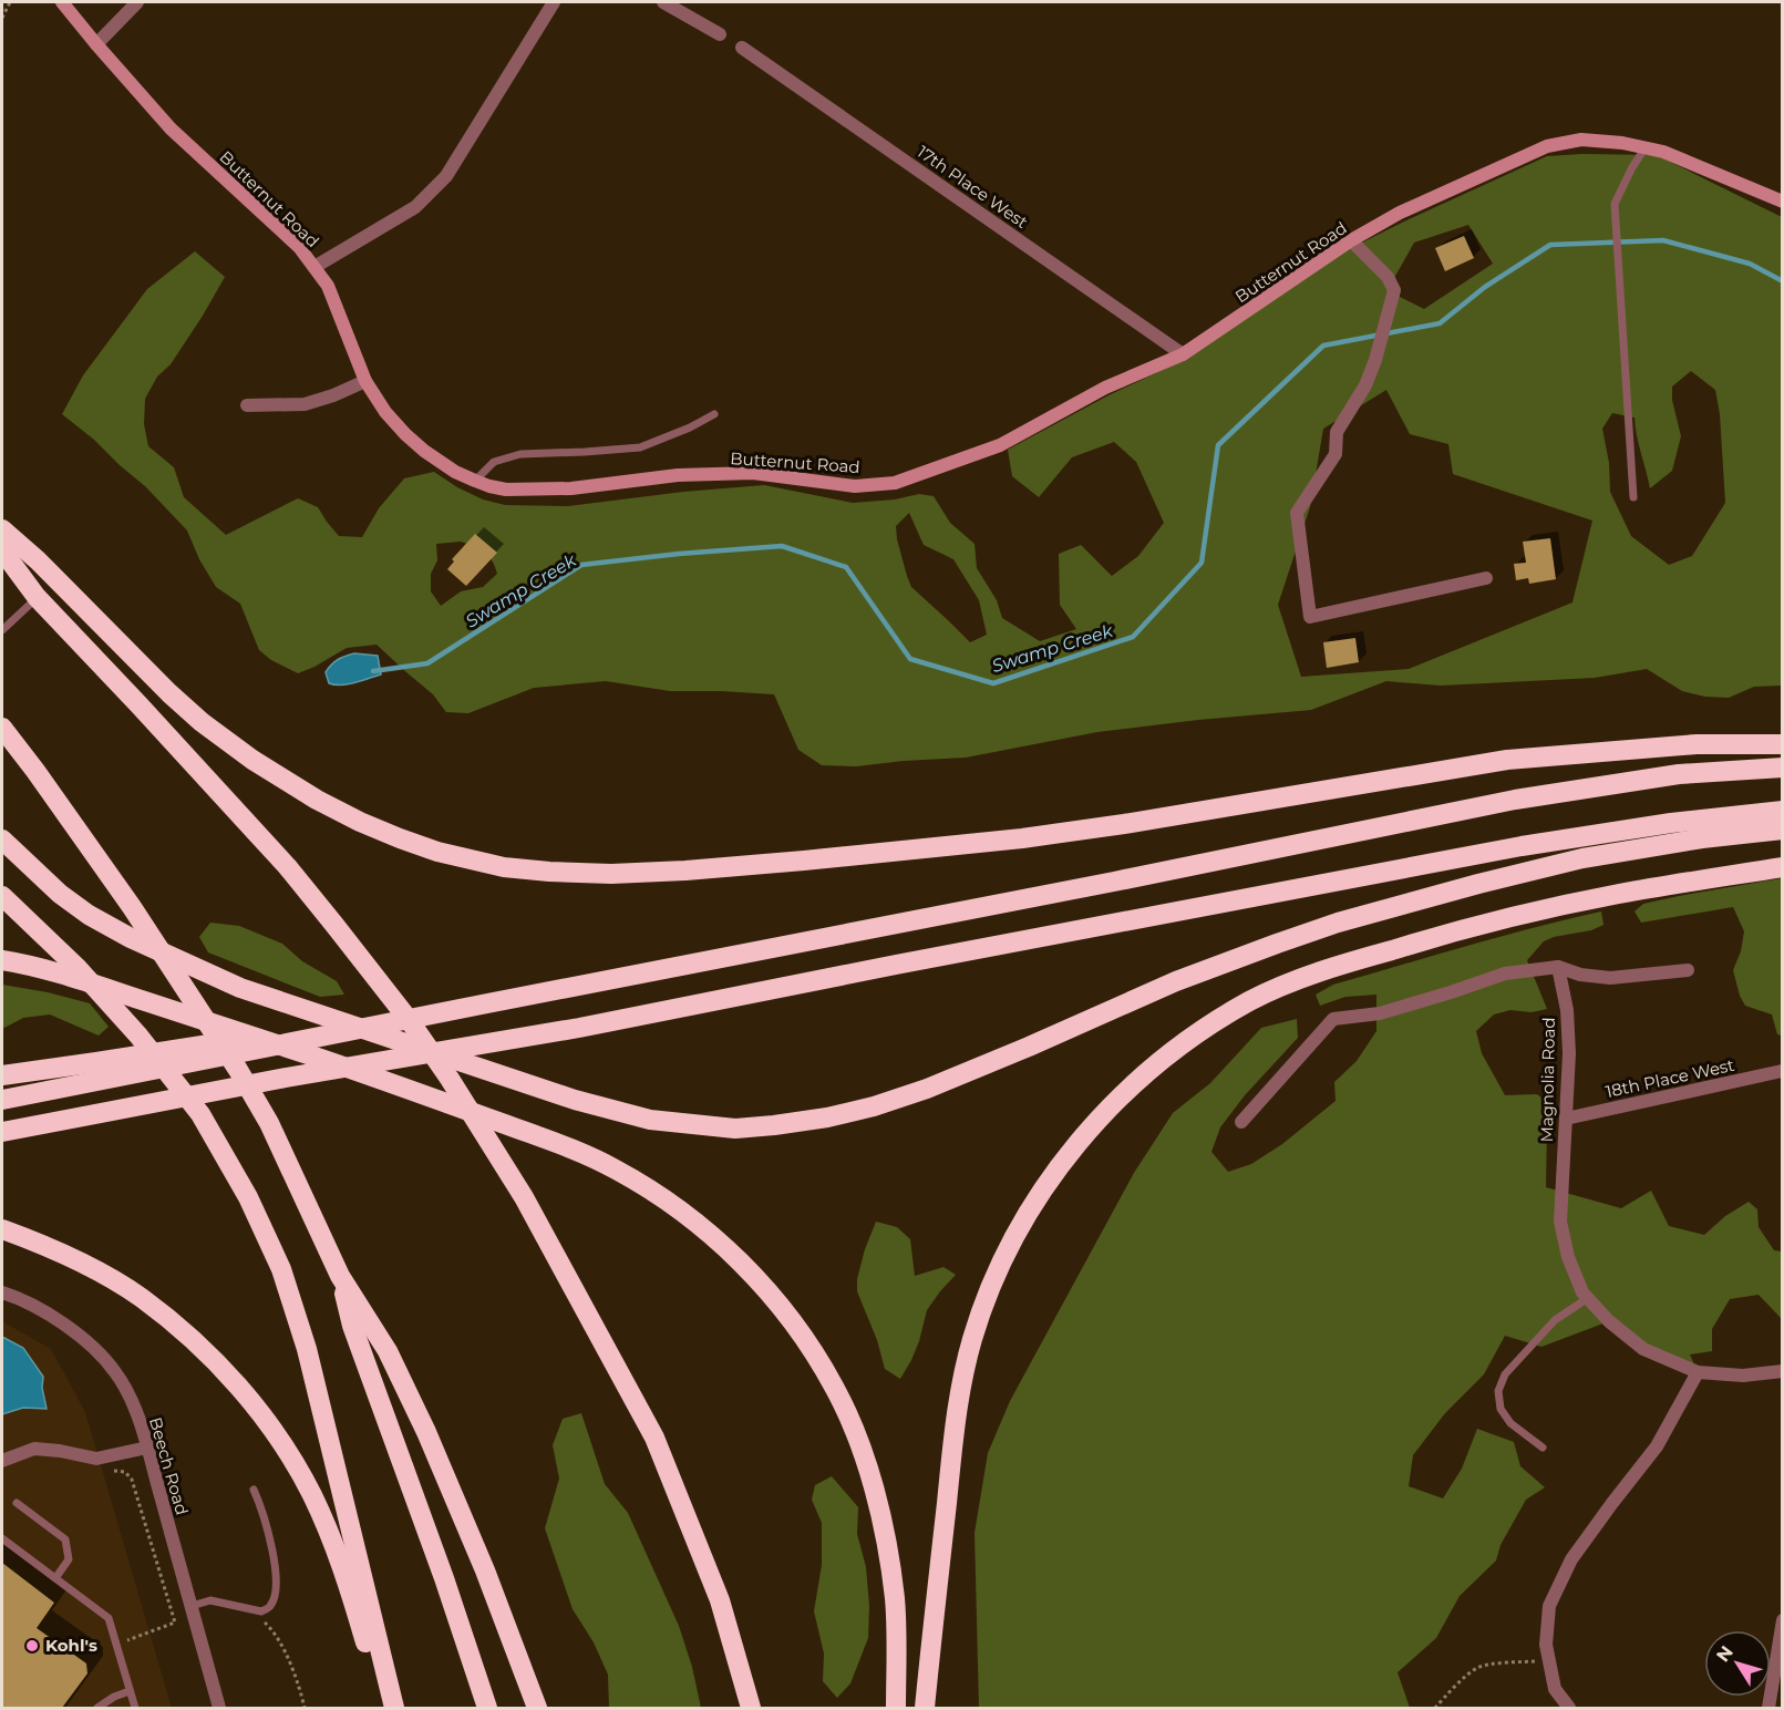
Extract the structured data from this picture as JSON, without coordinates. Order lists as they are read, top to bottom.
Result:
{
  "streets": {
    "street": [
      "17th Place West",
      "Butternut Road",
      "18th Place West",
      "Magnolia Road",
      "Beech Road"
    ]
  },
  "crossings": [
    ["17th Place West", "Butternut Road"],
    ["18th Place West", "Magnolia Road"]
  ],
  "water": ["Swamp Creek"],
  "places": ["Kohl's"],
  "north": "top left"
}
